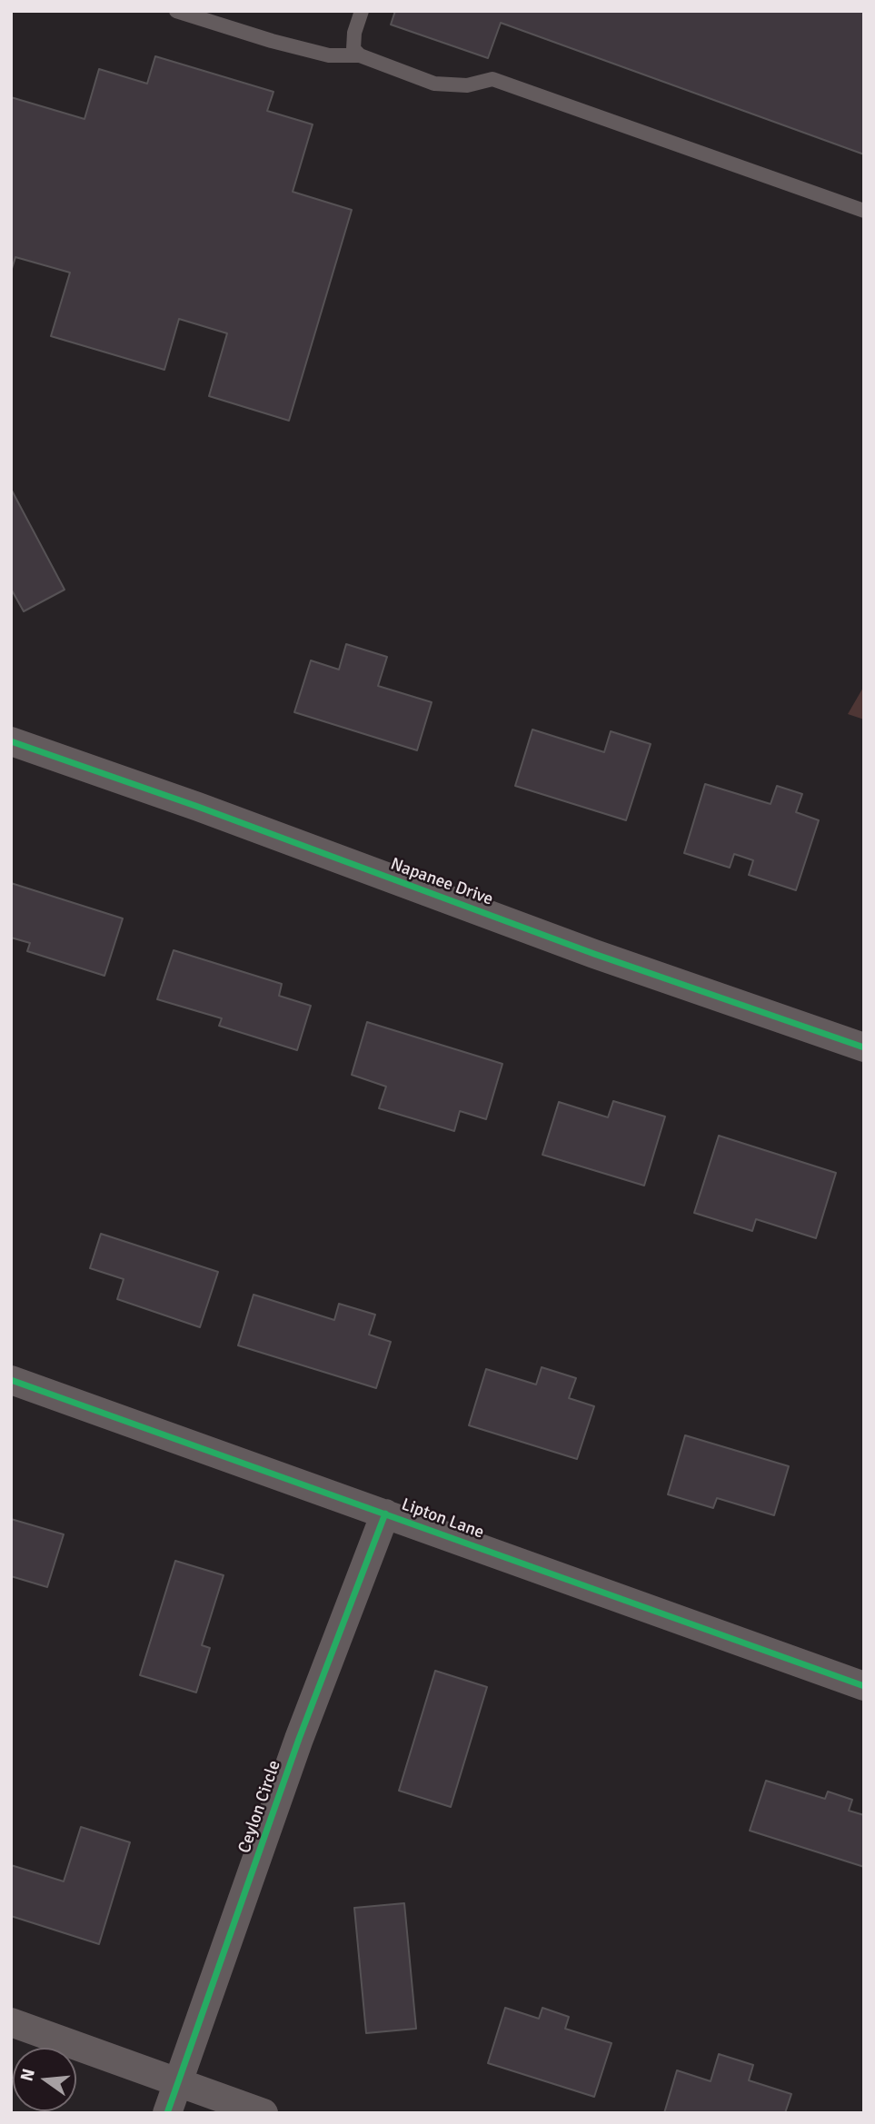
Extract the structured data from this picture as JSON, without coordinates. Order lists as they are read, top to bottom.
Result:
{
  "streets": {
    "street": ["Napanee Drive", "Lipton Lane", "Ceylon Circle"]
  },
  "crossings": [
    ["Lipton Lane", "Ceylon Circle"]
  ],
  "north": "left"
}
